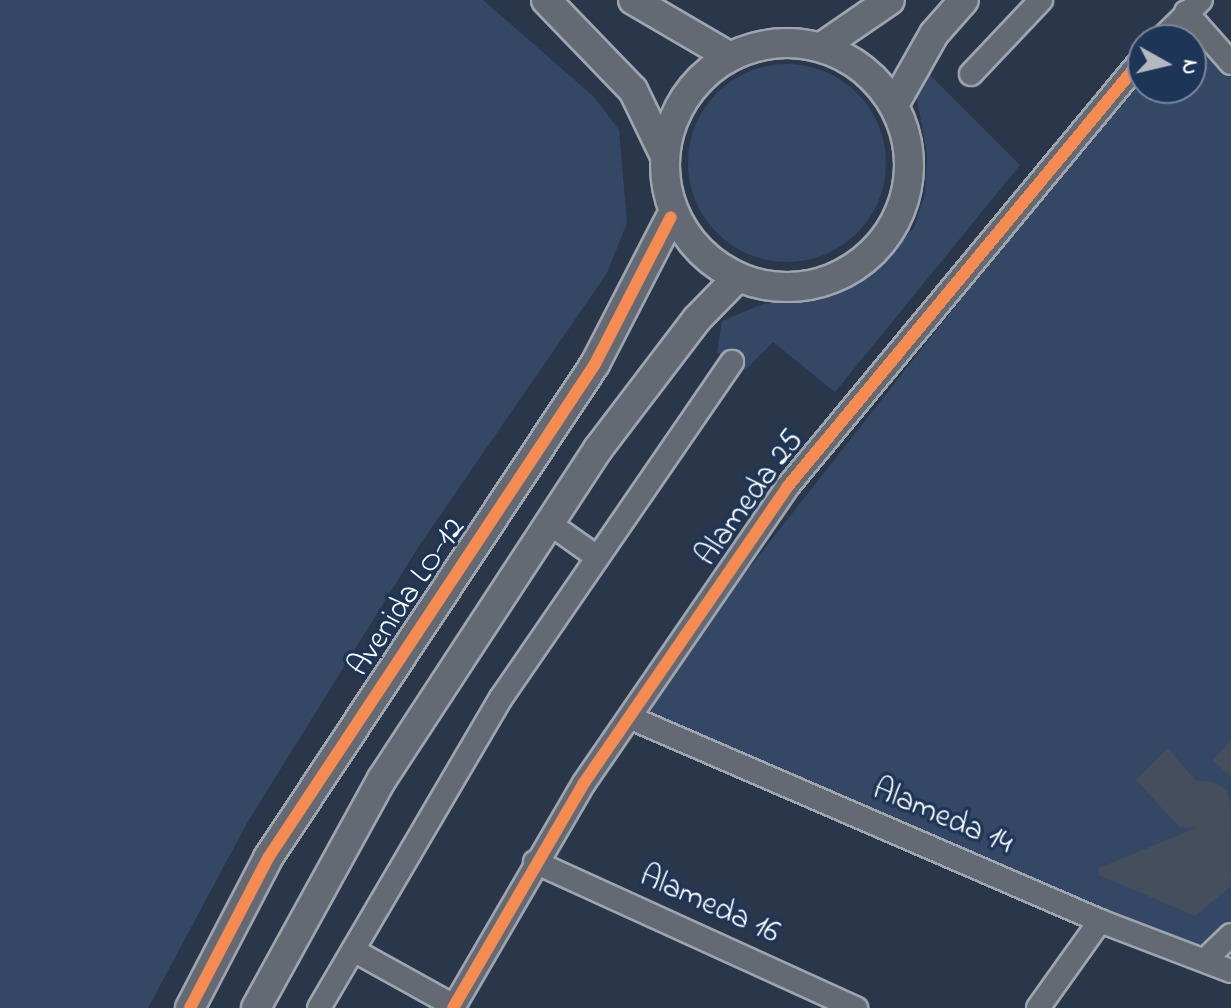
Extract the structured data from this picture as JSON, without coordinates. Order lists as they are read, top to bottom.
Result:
{
  "streets": {
    "street": [
      "Alameda 25",
      "Avenida LO-12",
      "Alameda 14",
      "Alameda 16"
    ]
  },
  "crossings": [
    ["Alameda 25", "Alameda 14"],
    ["Alameda 25", "Alameda 16"]
  ],
  "north": "right"
}
